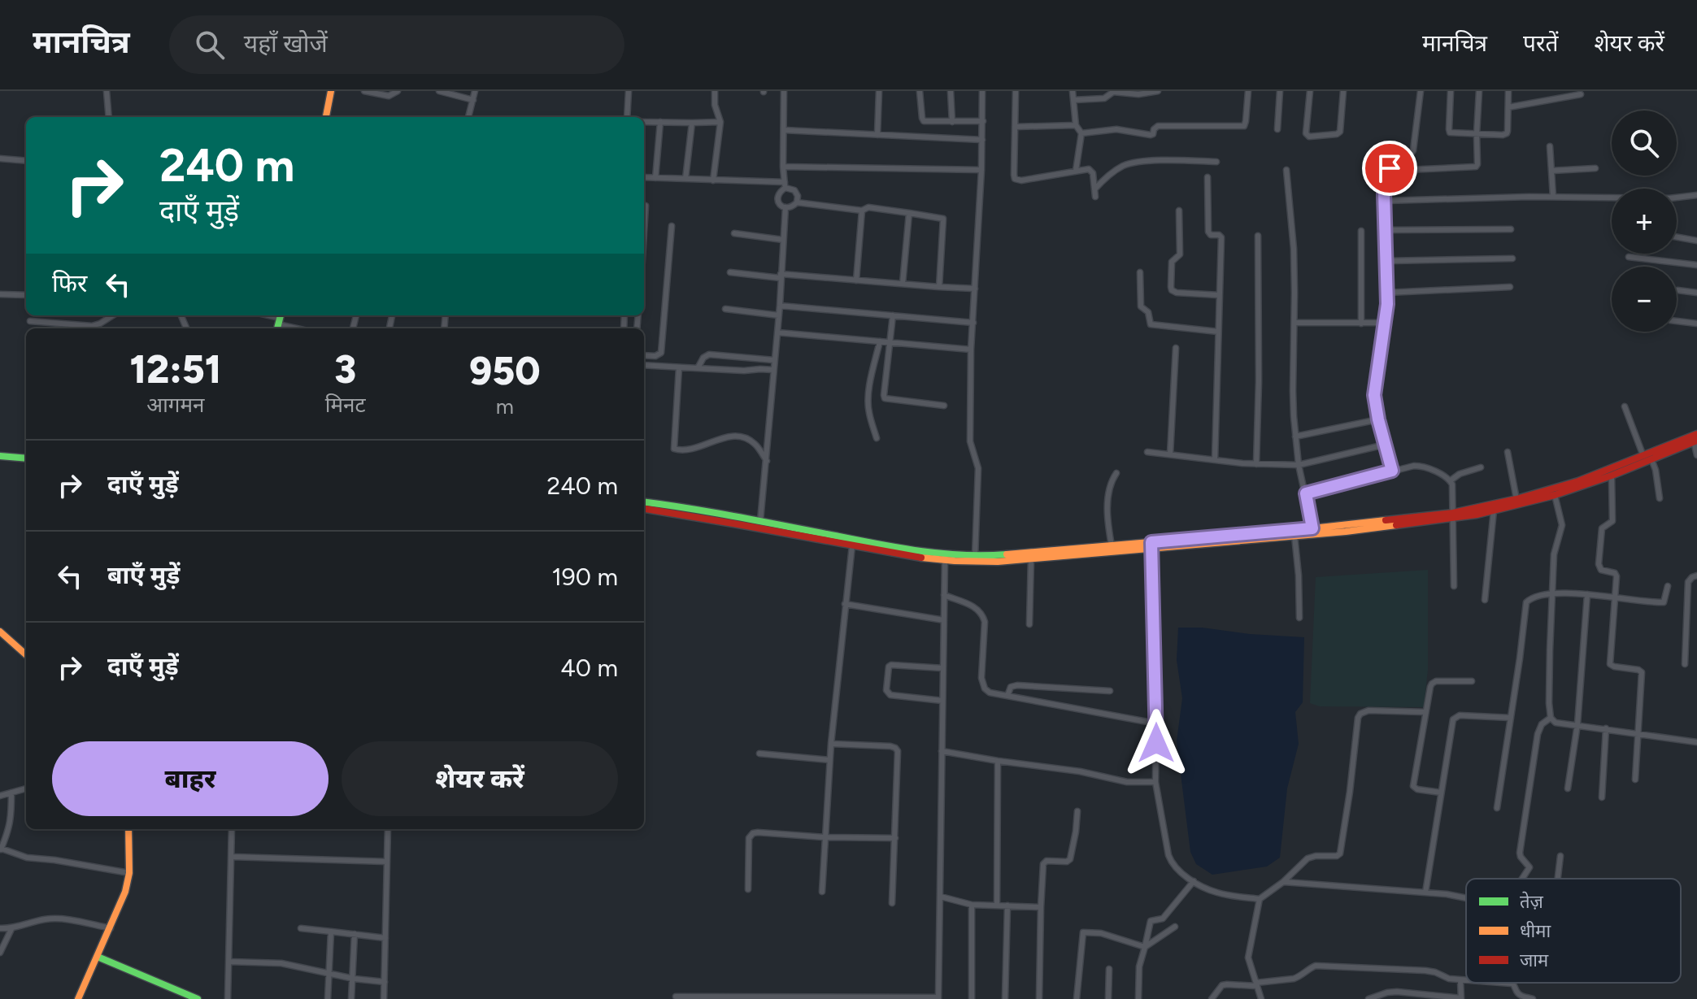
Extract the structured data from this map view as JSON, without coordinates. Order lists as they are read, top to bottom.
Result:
{
  "legend": ["तेज़", "धीमा", "जाम"],
  "page": {
    "header": "मानचित्र",
    "search": "यहाँ खोजें",
    "nav": ["मानचित्र", "परतें", "शेयर करें"],
    "map_buttons": ["+", "−"],
    "turn": ["240 m", "दाएँ मुड़ें"],
    "then": "फिर",
    "eta": [
      "12:51",
      "आगमन",
      "3",
      "मिनट",
      "950",
      "m"
    ],
    "list": [
      {
        "name": "दाएँ मुड़ें",
        "value": "240 m"
      },
      {
        "name": "बाएँ मुड़ें",
        "value": "190 m"
      },
      {
        "name": "दाएँ मुड़ें",
        "value": "40 m"
      }
    ],
    "buttons": ["बाहर", "शेयर करें"]
  }
}
